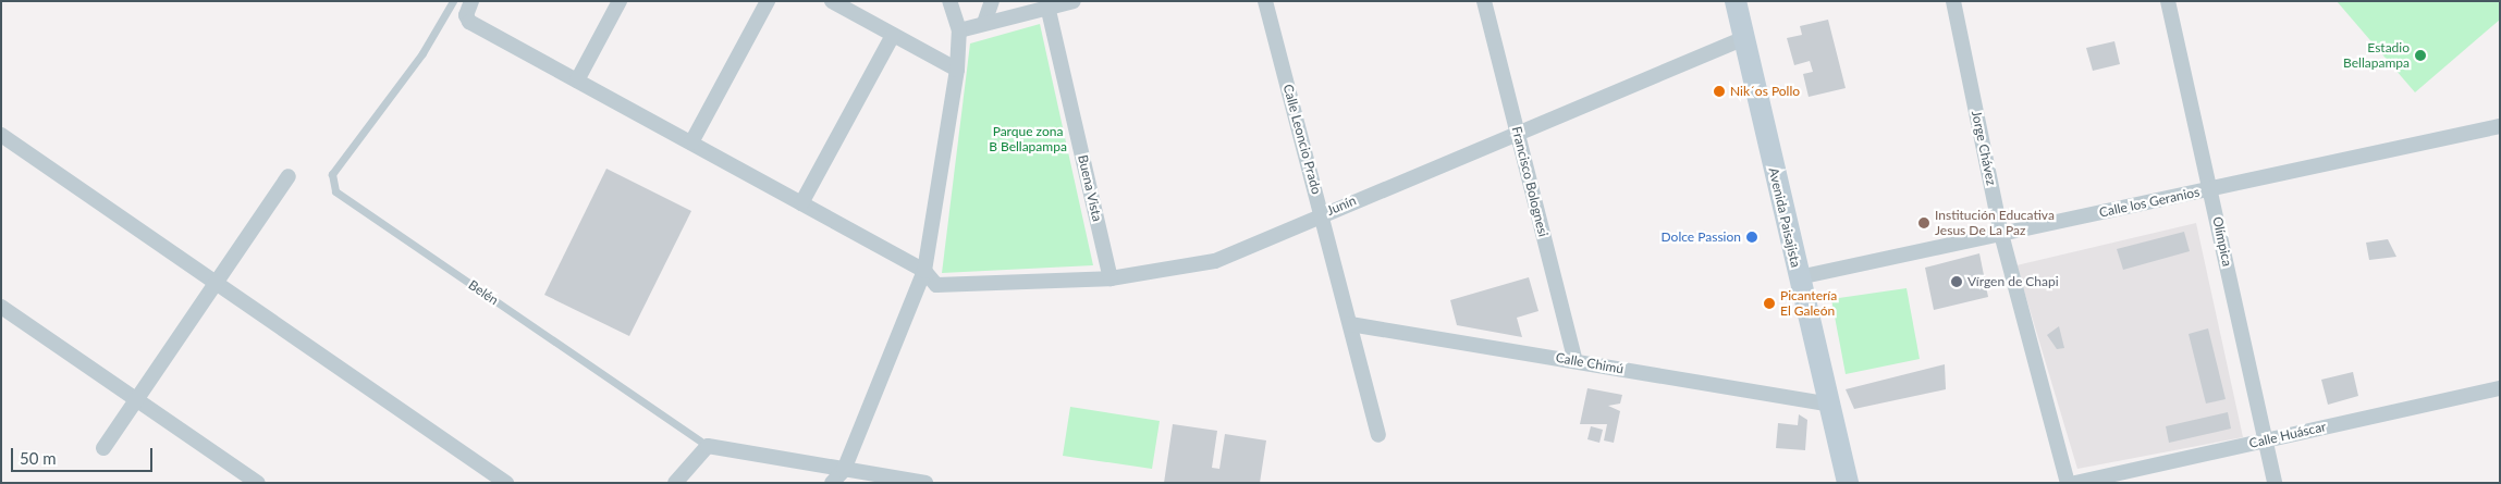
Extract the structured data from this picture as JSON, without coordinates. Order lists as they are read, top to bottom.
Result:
{
  "streets": {
    "main road": ["Avenida Paisajista"],
    "street": [
      "Calle Leoncio Prado",
      "Jorge Chávez",
      "Francisco Bolognesi",
      "Buena Vista",
      "Calle los Geranios",
      "Junín",
      "Olímpica",
      "Belén",
      "Calle Chimú",
      "Calle Huáscar"
    ]
  },
  "crossings": [
    ["Calle Leoncio Prado", "Junín"],
    ["Calle Leoncio Prado", "Calle Chimú"],
    ["Jorge Chávez", "Calle los Geranios"],
    ["Francisco Bolognesi", "Junín"],
    ["Francisco Bolognesi", "Calle Chimú"],
    ["Buena Vista", "Junín"],
    ["Calle los Geranios", "Avenida Paisajista"],
    ["Calle los Geranios", "Olímpica"],
    ["Junín", "Avenida Paisajista"],
    ["Avenida Paisajista", "Calle Chimú"],
    ["Olímpica", "Calle Huáscar"]
  ],
  "parks": ["Parque zona B Bellapampa"],
  "places": [
    "Estadio Bellapampa",
    "Nik´os Pollo",
    "Institución Educativa Jesus De La Paz",
    "Dolce Passion",
    "Vírgen de Chapi",
    "Picantería El Galeón"
  ],
  "scale_bar": "50 m"
}
